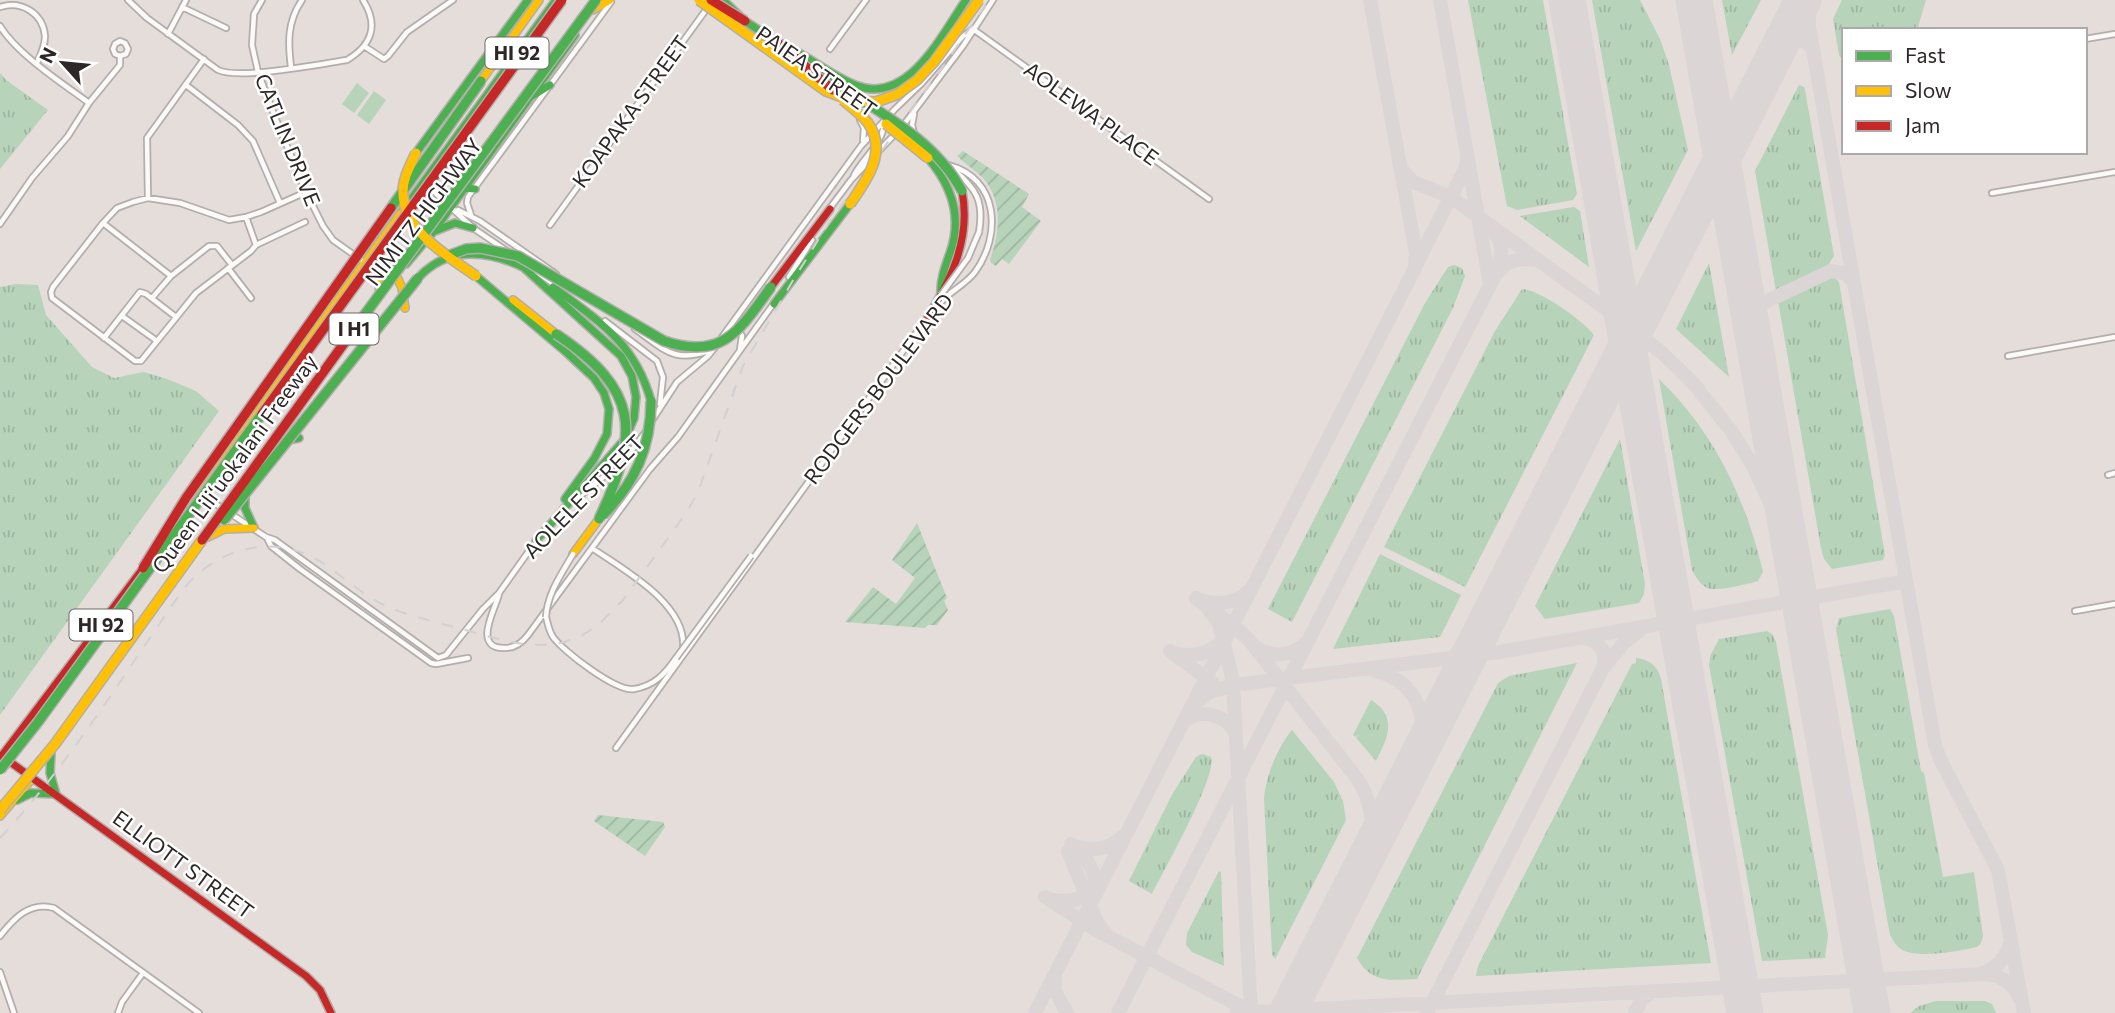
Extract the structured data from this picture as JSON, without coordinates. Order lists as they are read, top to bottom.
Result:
{
  "streets": {
    "main road": [
      "HI 92",
      "NIMITZ HIGHWAY",
      "I H1",
      "Queen Liliʻuokalani Freeway",
      "ELLIOTT STREET"
    ],
    "street": [
      "PAIEA STREET",
      "KOAPAKA STREET",
      "AOLEWA PLACE",
      "CATLIN DRIVE",
      "RODGERS BOULEVARD",
      "AOLELE STREET"
    ]
  },
  "crossings": [
    ["PAIEA STREET", "KOAPAKA STREET"],
    ["PAIEA STREET", "RODGERS BOULEVARD"],
    ["PAIEA STREET", "AOLELE STREET"],
    ["AOLEWA PLACE", "AOLELE STREET"],
    ["CATLIN DRIVE", "NIMITZ HIGHWAY"],
    ["NIMITZ HIGHWAY", "Queen Liliʻuokalani Freeway"],
    ["NIMITZ HIGHWAY", "ELLIOTT STREET"],
    ["RODGERS BOULEVARD", "AOLELE STREET"]
  ],
  "legend": ["Fast", "Slow", "Jam"],
  "north": "top left"
}
